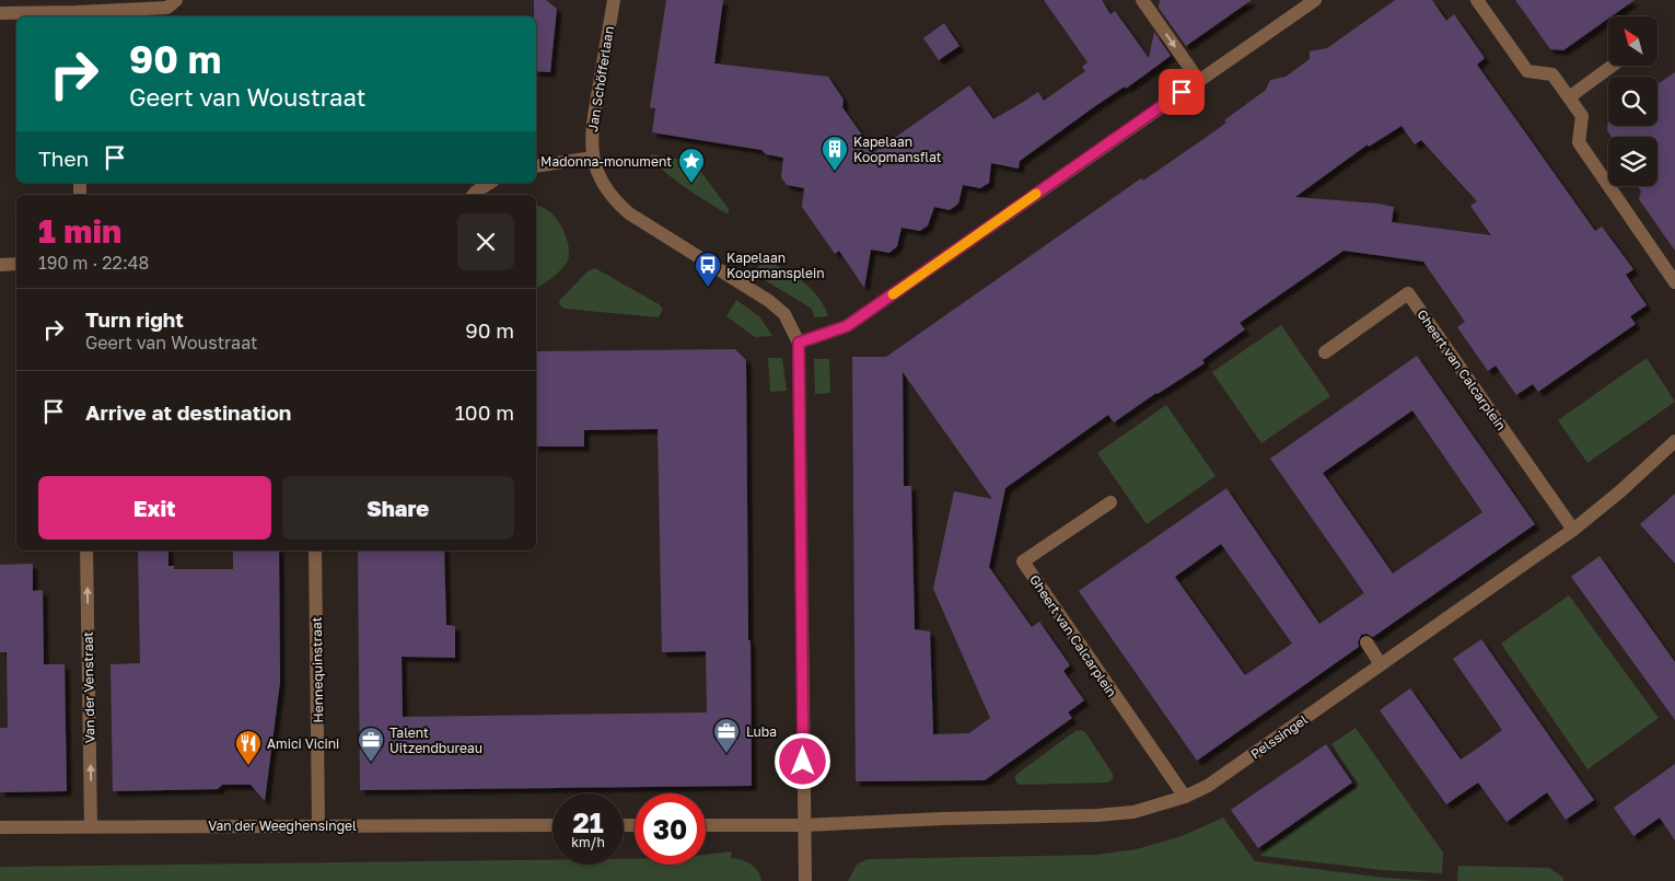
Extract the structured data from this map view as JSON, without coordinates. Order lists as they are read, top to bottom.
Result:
{
  "streets": {
    "street": [
      "Jan Schöfferlaan",
      "Gheert van Calcarplein",
      "Hennequinstraat",
      "Van der Venstraat",
      "Pelssingel",
      "Van der Weeghensingel"
    ]
  },
  "crossings": [
    ["Gheert van Calcarplein", "Pelssingel"],
    ["Hennequinstraat", "Van der Weeghensingel"],
    ["Van der Venstraat", "Van der Weeghensingel"]
  ],
  "one_way": ["Van der Venstraat"],
  "places": {
    "building": ["Kapelaan Koopmansflat"],
    "place": ["Madonna-monument"],
    "bus stop": ["Kapelaan Koopmansplein"],
    "office": ["Luba", "Talent Uitzendbureau"],
    "restaurant": ["Amici Vicini"]
  },
  "north": "top left",
  "page": {
    "turn": ["90 m", "Geert van Woustraat"],
    "then": "Then",
    "heading": ["1 min", "190 m · 22:48"],
    "list": [
      {
        "name": "Turn right",
        "note": "Geert van Woustraat",
        "value": "90 m"
      },
      {
        "name": "Arrive at destination",
        "value": "100 m"
      }
    ],
    "buttons": ["Exit", "Share"],
    "speed": "21 km/h",
    "limit": "30"
  }
}
